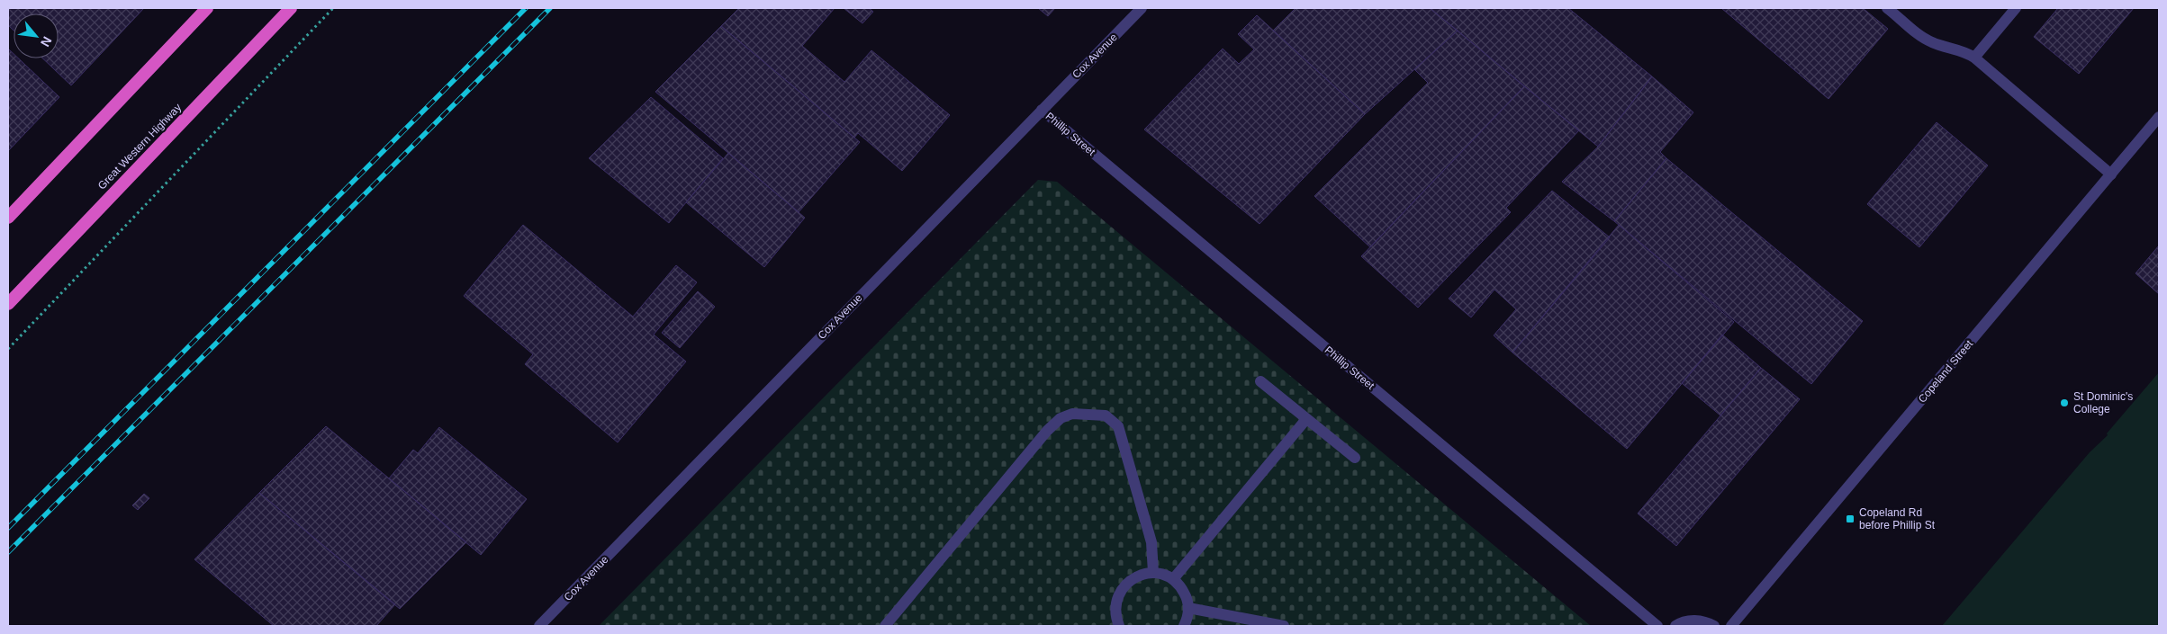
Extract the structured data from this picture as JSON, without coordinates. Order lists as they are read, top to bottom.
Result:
{
  "streets": {
    "highway": ["Great Western Highway"],
    "street": ["Cox Avenue", "Phillip Street", "Copeland Street"]
  },
  "crossings": [
    ["Cox Avenue", "Phillip Street"]
  ],
  "places": {
    "other": ["St Dominic's College"],
    "transit": ["Copeland Rd before Phillip St"]
  },
  "north": "bottom right"
}
